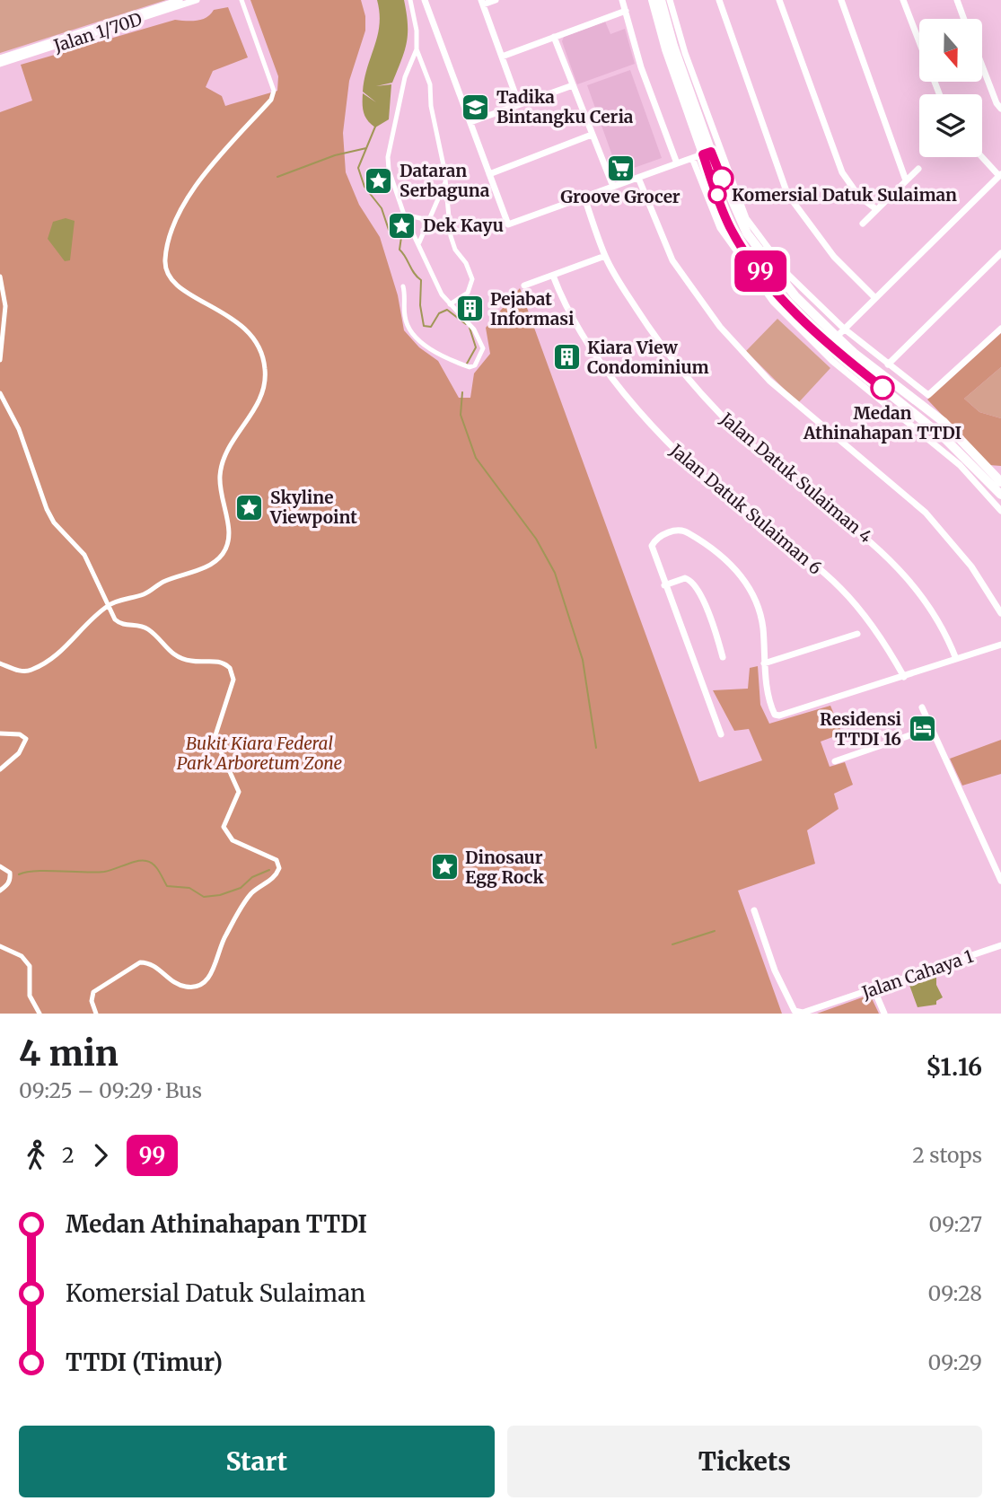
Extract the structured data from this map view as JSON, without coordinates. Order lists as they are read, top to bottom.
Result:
{
  "streets": {
    "street": [
      "Jalan 1/70D",
      "Jalan Datuk Sulaiman 4",
      "Jalan Datuk Sulaiman 6",
      "Jalan Cahaya 1"
    ]
  },
  "parks": ["Bukit Kiara Federal Park Arboretum Zone"],
  "places": {
    "school or university": ["Tadika Bintangku Ceria"],
    "supermarket": ["Groove Grocer"],
    "place": [
      "Dataran Serbaguna",
      "Dek Kayu",
      "Skyline Viewpoint",
      "Dinosaur Egg Rock"
    ],
    "other": ["Komersial Datuk Sulaiman", "Medan Athinahapan TTDI"],
    "building": ["Pejabat Informasi", "Kiara View Condominium"],
    "hotel": ["Residensi TTDI 16"]
  },
  "lines": ["bus line 99"],
  "north": "bottom",
  "page": {
    "on_map": "99",
    "heading": ["4 min", "09:25 – 09:29 · Bus", "$1.16"],
    "legs": ["2", "99", "2 stops"],
    "list": [
      {
        "name": "Medan Athinahapan TTDI",
        "value": "09:27"
      },
      {
        "name": "Komersial Datuk Sulaiman",
        "value": "09:28"
      },
      {
        "name": "TTDI (Timur)",
        "value": "09:29"
      }
    ],
    "buttons": ["Start", "Tickets"]
  }
}
